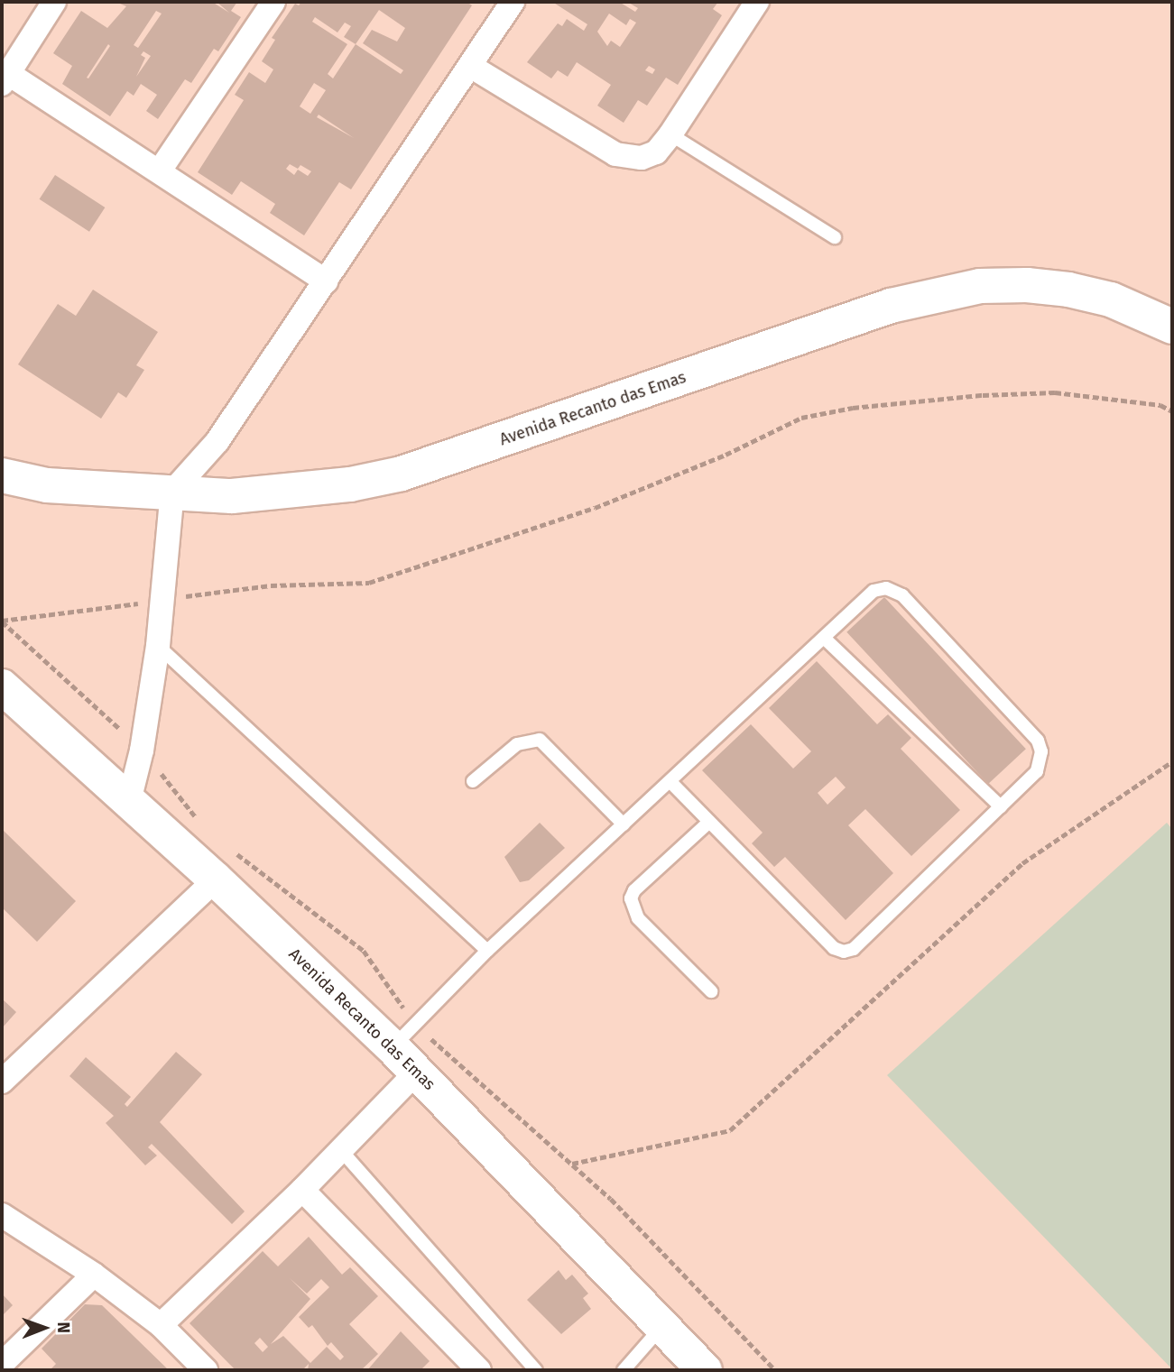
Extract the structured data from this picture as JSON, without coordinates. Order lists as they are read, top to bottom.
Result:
{
  "streets": {
    "main road": ["Avenida Recanto das Emas"]
  },
  "north": "right"
}
